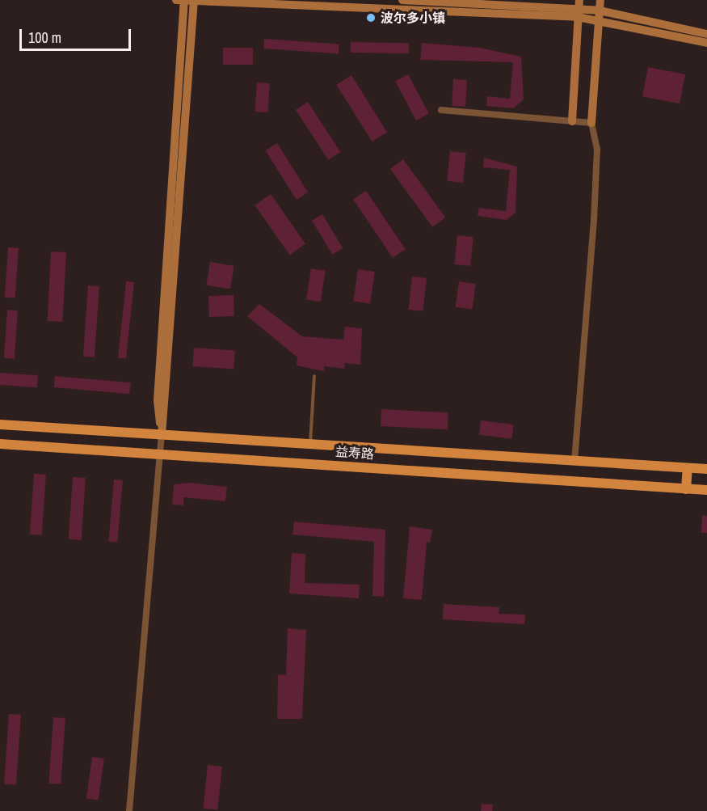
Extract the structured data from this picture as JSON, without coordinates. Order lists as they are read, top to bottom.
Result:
{
  "streets": {
    "main road": ["益寿路"]
  },
  "places": ["波尔多小镇"],
  "scale_bar": "100 m"
}
